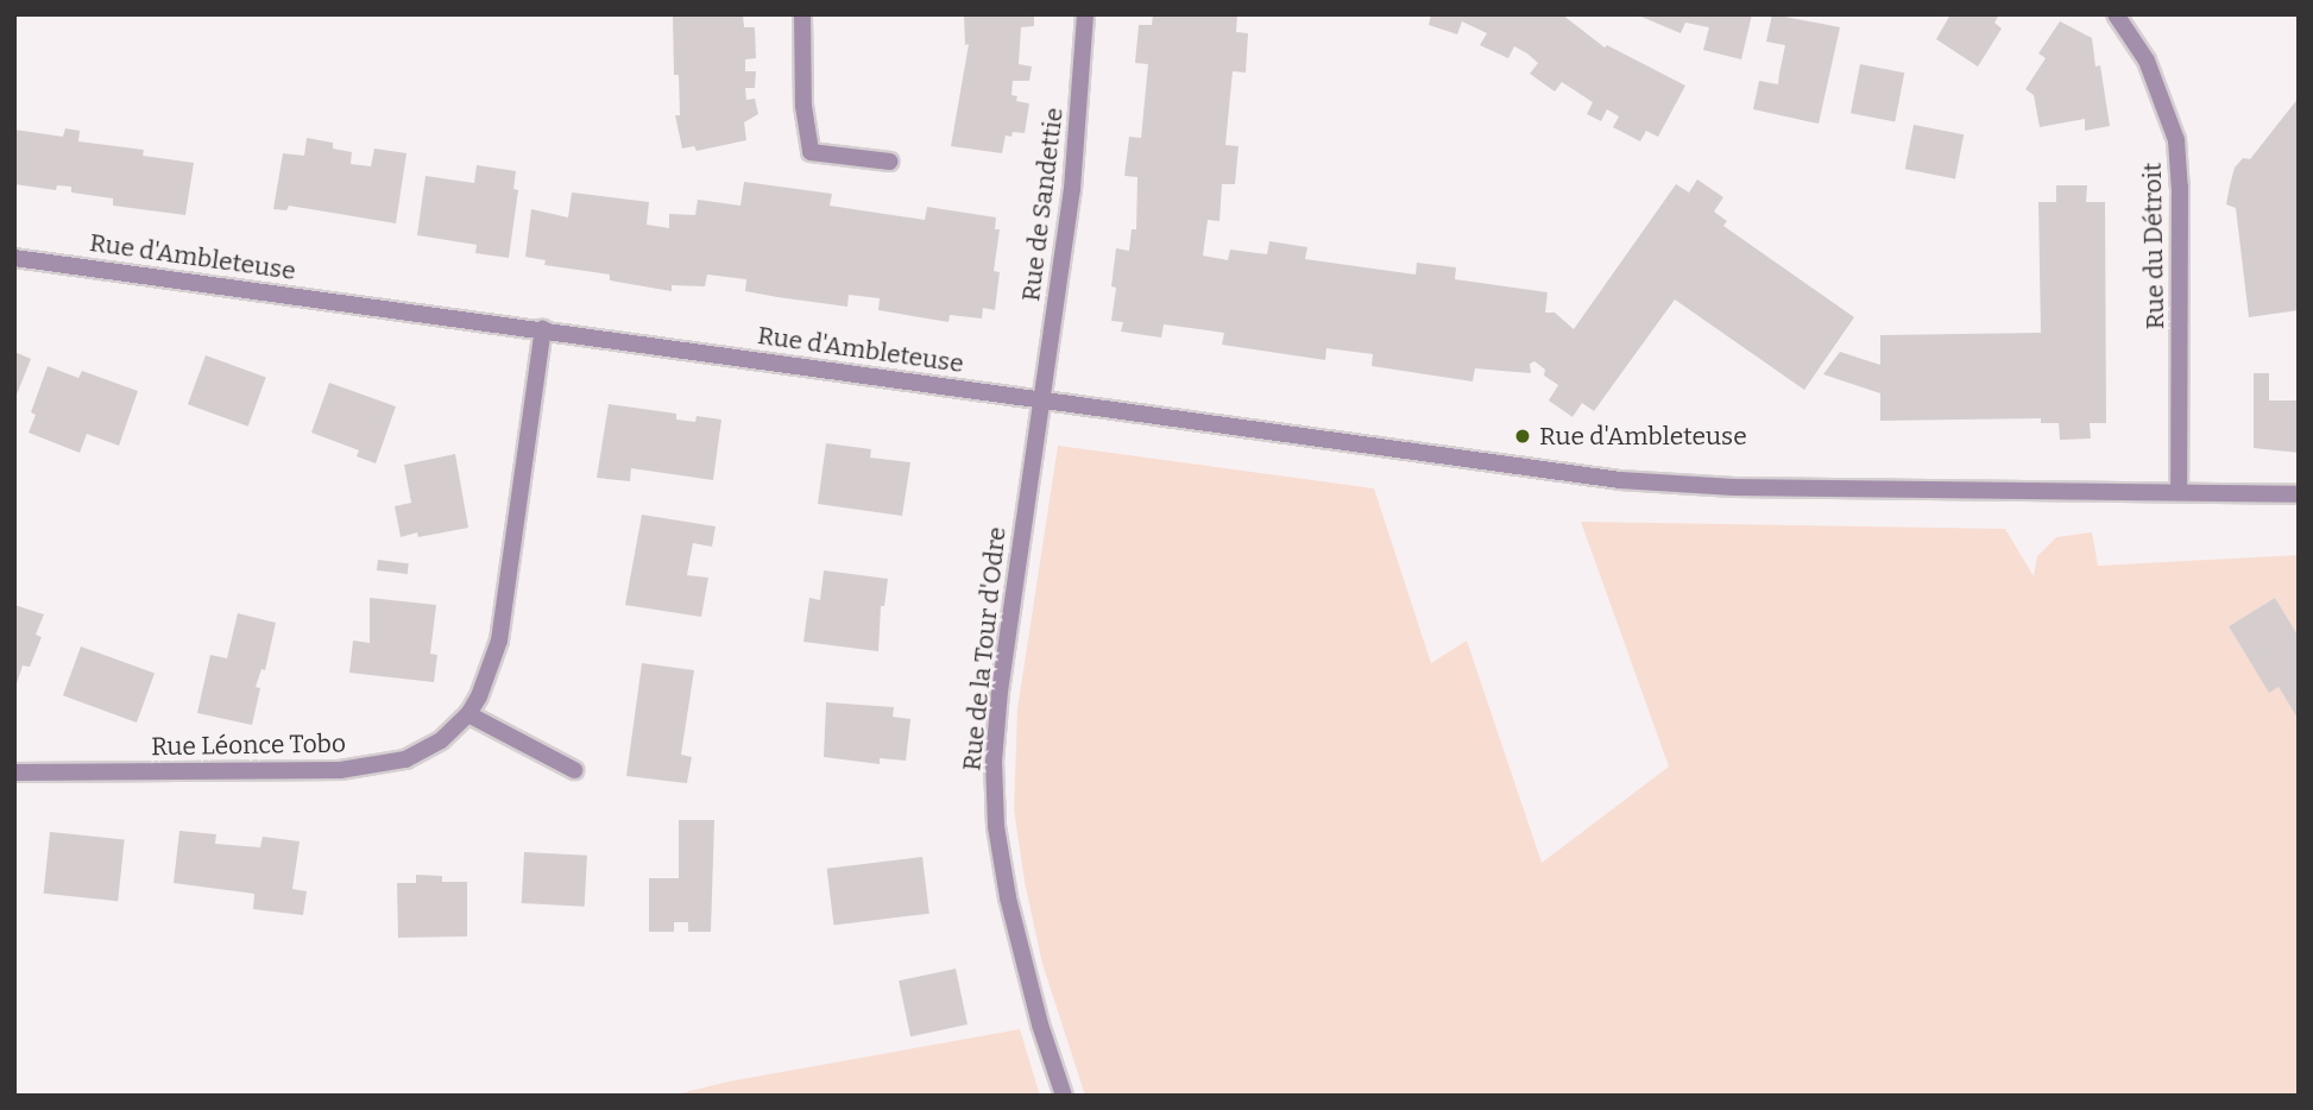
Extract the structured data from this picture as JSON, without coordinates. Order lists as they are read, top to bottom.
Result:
{
  "streets": {
    "street": [
      "Rue de Sandettie",
      "Rue du Détroit",
      "Rue d'Ambleteuse",
      "Rue de la Tour d'Odre",
      "Rue Léonce Tobo"
    ]
  },
  "crossings": [
    ["Rue de Sandettie", "Rue d'Ambleteuse"],
    ["Rue de Sandettie", "Rue de la Tour d'Odre"],
    ["Rue du Détroit", "Rue d'Ambleteuse"],
    ["Rue d'Ambleteuse", "Rue de la Tour d'Odre"],
    ["Rue d'Ambleteuse", "Rue Léonce Tobo"]
  ],
  "places": ["Rue d'Ambleteuse"]
}
